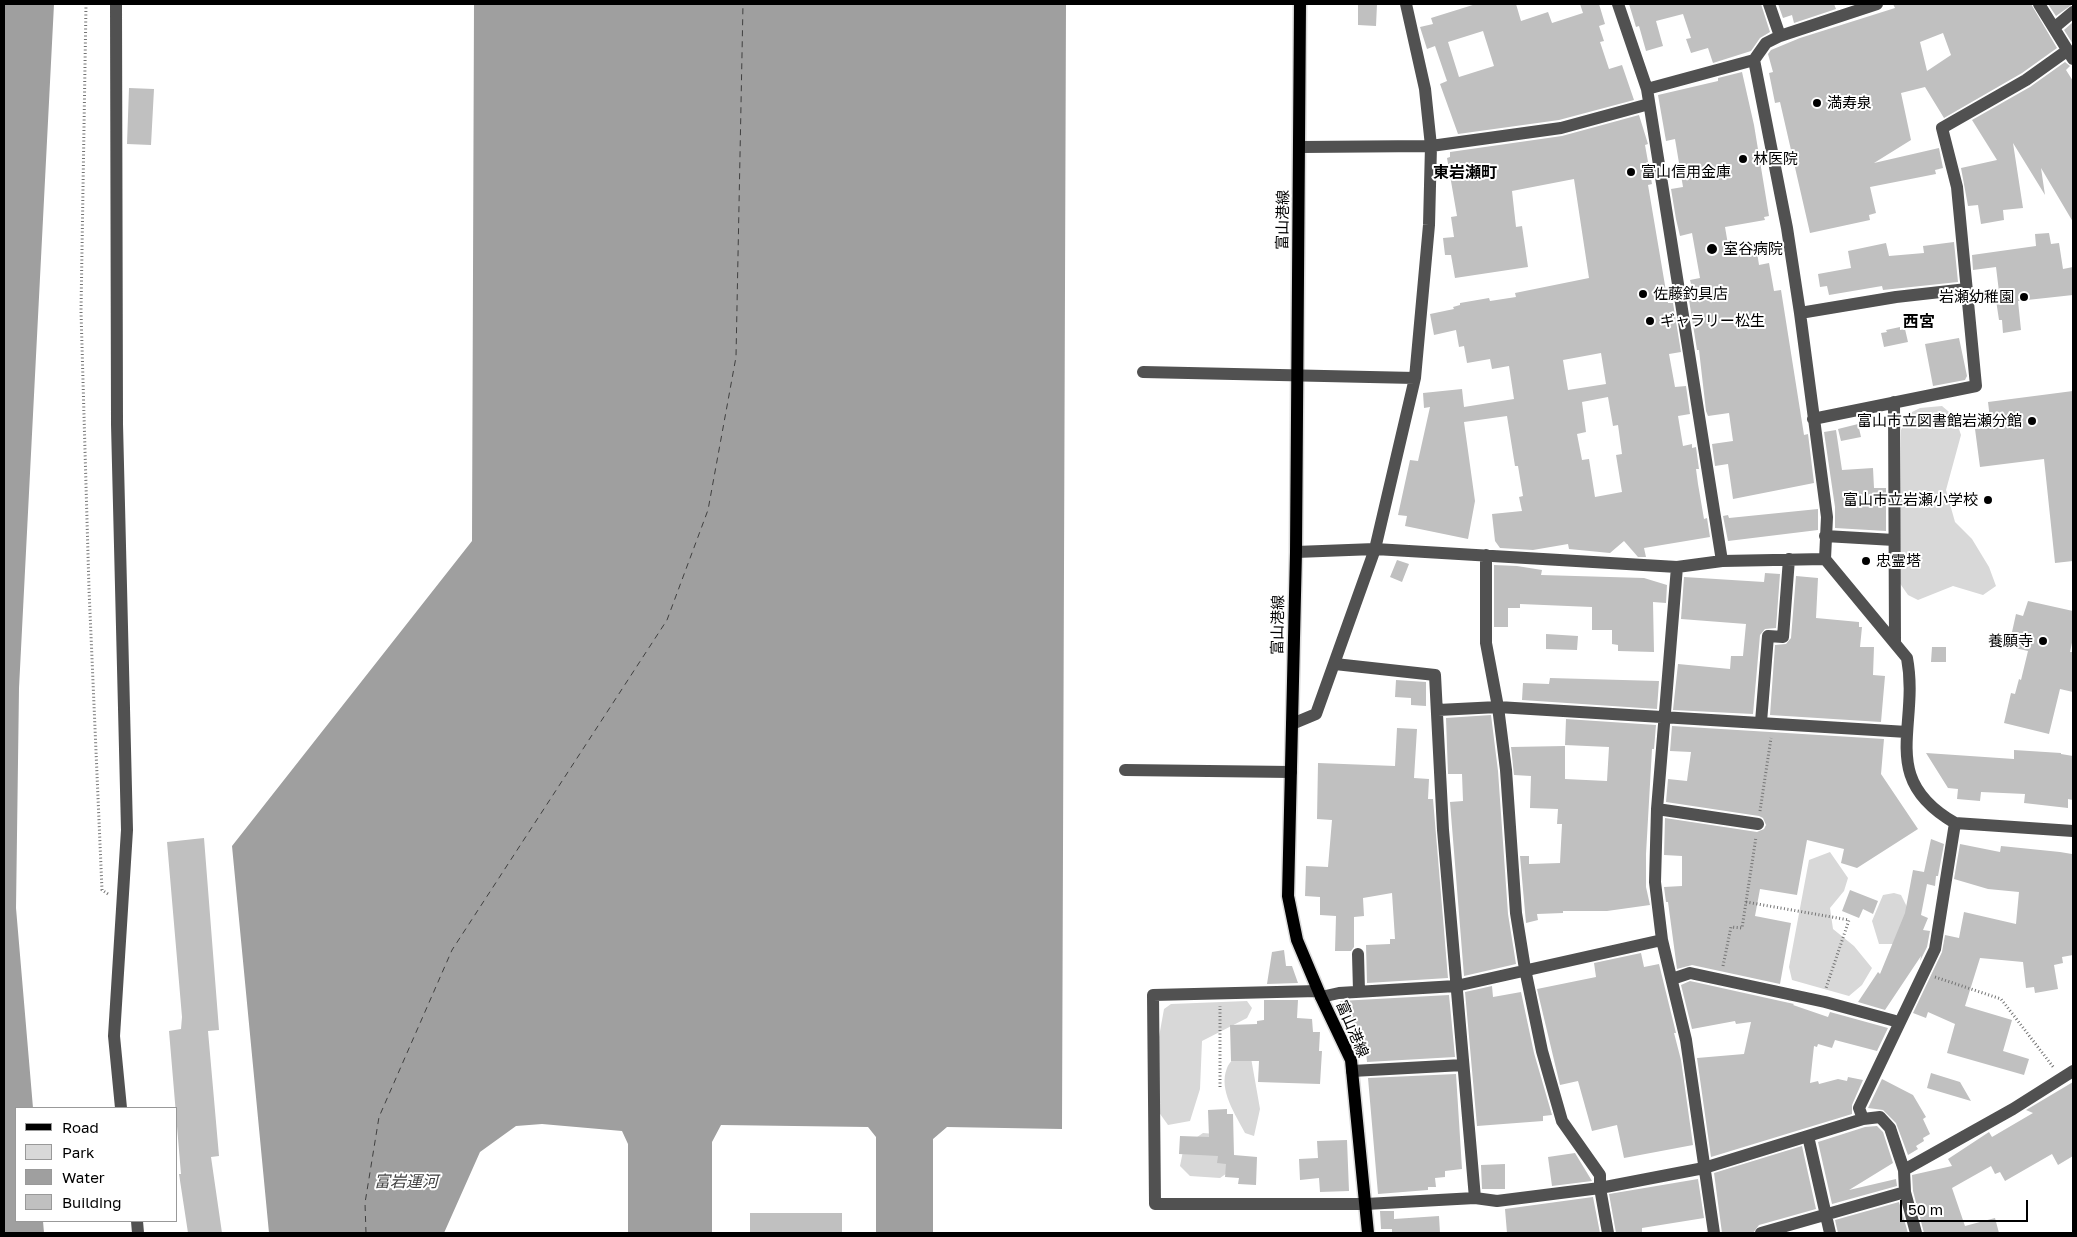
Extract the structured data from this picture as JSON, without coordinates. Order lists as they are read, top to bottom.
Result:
{
  "streets": {
    "main road": ["富山港線"]
  },
  "districts": ["東岩瀬町", "西宮"],
  "water": ["富岩運河"],
  "places": [
    "満寿泉",
    "林医院",
    "富山信用金庫",
    "室谷病院",
    "佐藤釣具店",
    "岩瀬幼稚園",
    "ギャラリー松生",
    "富山市立図書館岩瀬分館",
    "富山市立岩瀬小学校",
    "忠霊塔",
    "養願寺"
  ],
  "legend": [
    "Road",
    "Park",
    "Water",
    "Building"
  ],
  "scale_bar": "50 m"
}
